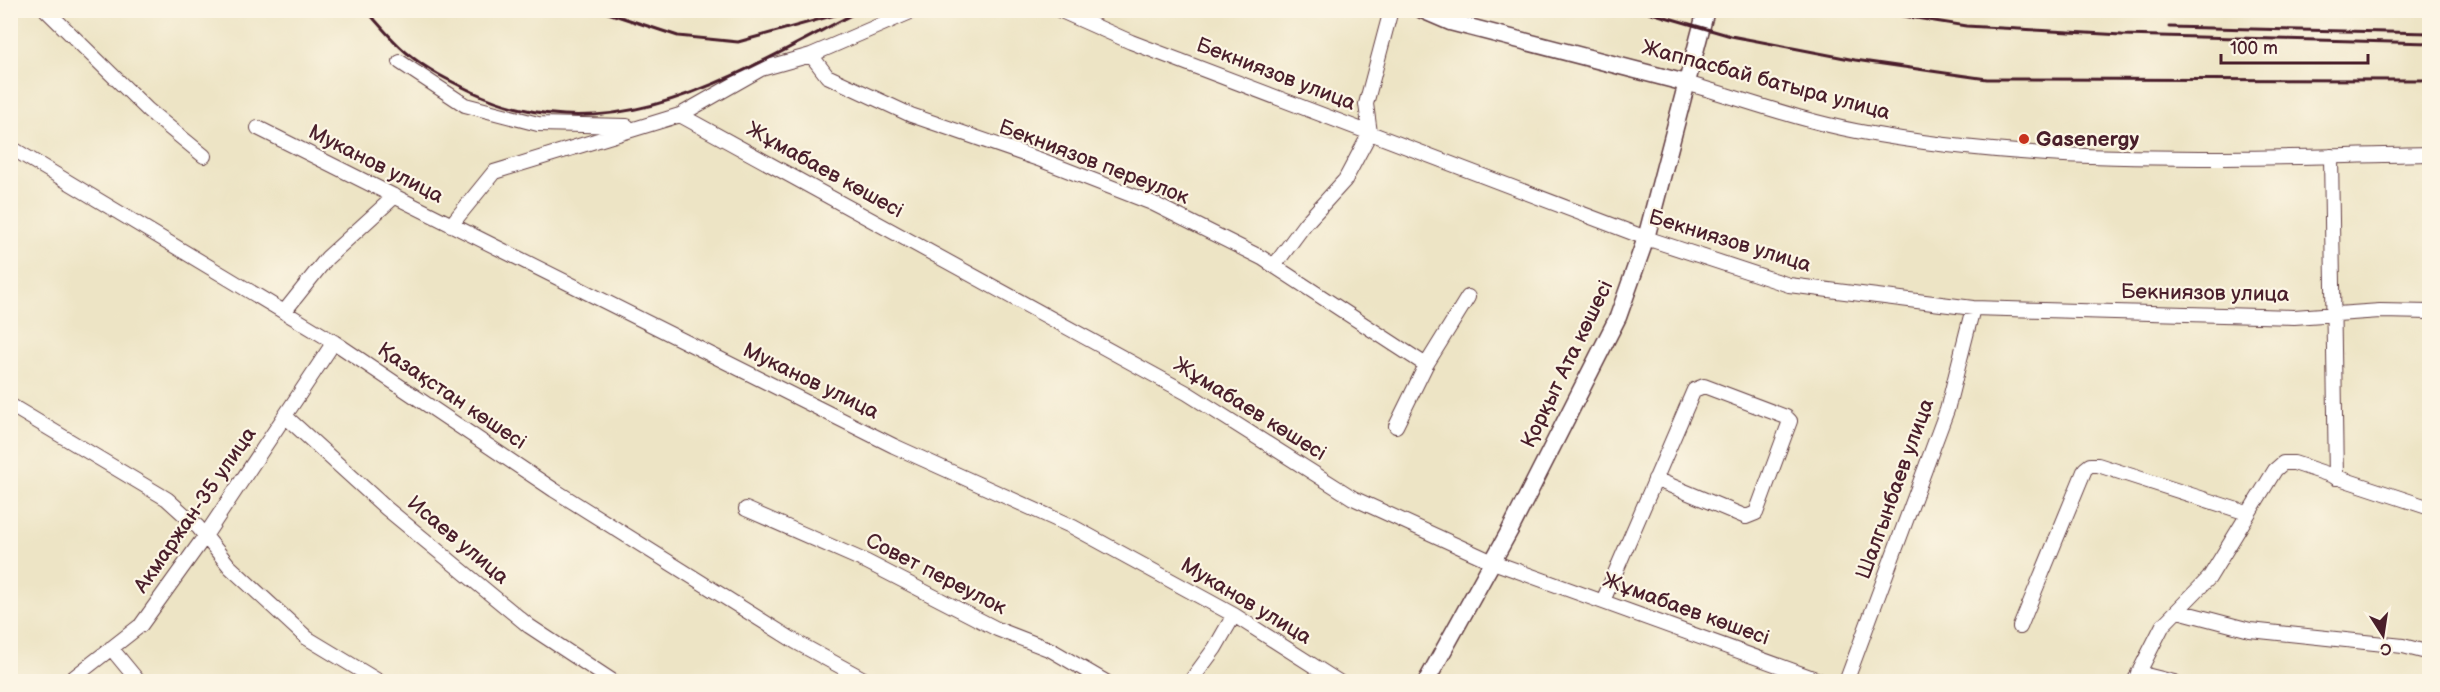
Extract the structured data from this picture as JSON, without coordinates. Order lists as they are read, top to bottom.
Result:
{
  "streets": {
    "main road": ["Жаппасбай батыра улица", "Қорқыт Ата көшесі"],
    "street": [
      "Бекниязов улица",
      "Бекниязов переулок",
      "Муканов улица",
      "Жұмабаев көшесі",
      "Қазақстан көшесі",
      "Шалгынбаев улица",
      "Акмаржан-35 улица",
      "Исаев улица",
      "Совет переулок"
    ]
  },
  "crossings": [
    ["Бекниязов улица", "Қорқыт Ата көшесі"],
    ["Бекниязов улица", "Шалгынбаев улица"],
    ["Жаппасбай батыра улица", "Қорқыт Ата көшесі"],
    ["Жұмабаев көшесі", "Қорқыт Ата көшесі"],
    ["Қазақстан көшесі", "Акмаржан-35 улица"],
    ["Акмаржан-35 улица", "Исаев улица"]
  ],
  "places": ["Gasenergy"],
  "scale_bar": "100 m",
  "north": "bottom"
}
